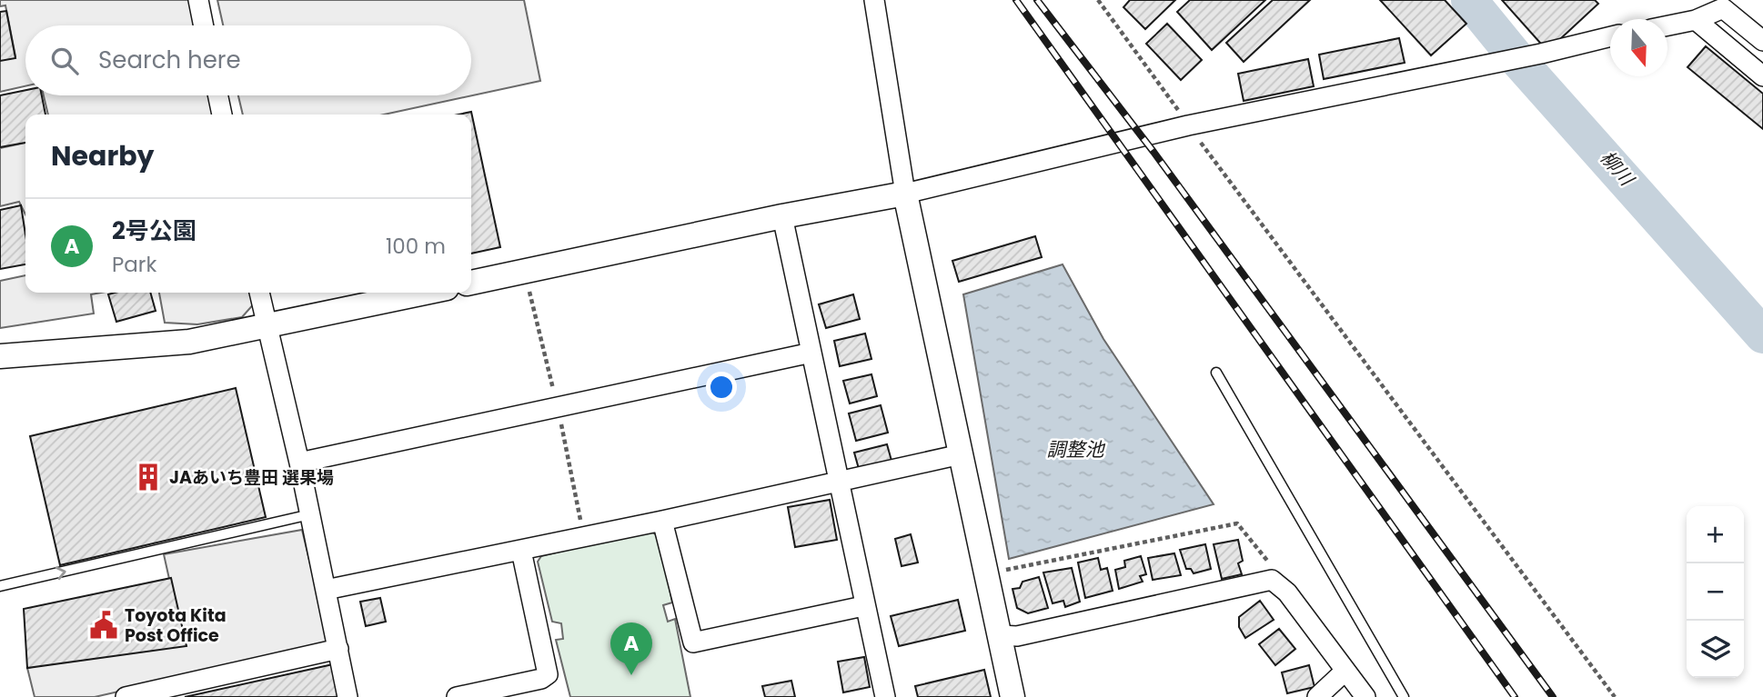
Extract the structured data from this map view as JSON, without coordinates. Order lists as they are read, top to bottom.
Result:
{
  "water": ["柳川", "調整池"],
  "places": {
    "building": ["JAあいち豊田 選果場"],
    "public building": ["Toyota Kita Post Office"]
  },
  "north": "bottom",
  "page": {
    "search": "Search here",
    "heading": "Nearby",
    "list": [
      {
        "mark": "A",
        "name": "2号公園",
        "note": "Park",
        "value": "100 m"
      }
    ],
    "map_buttons": ["+", "−"],
    "pins": "A"
  }
}
